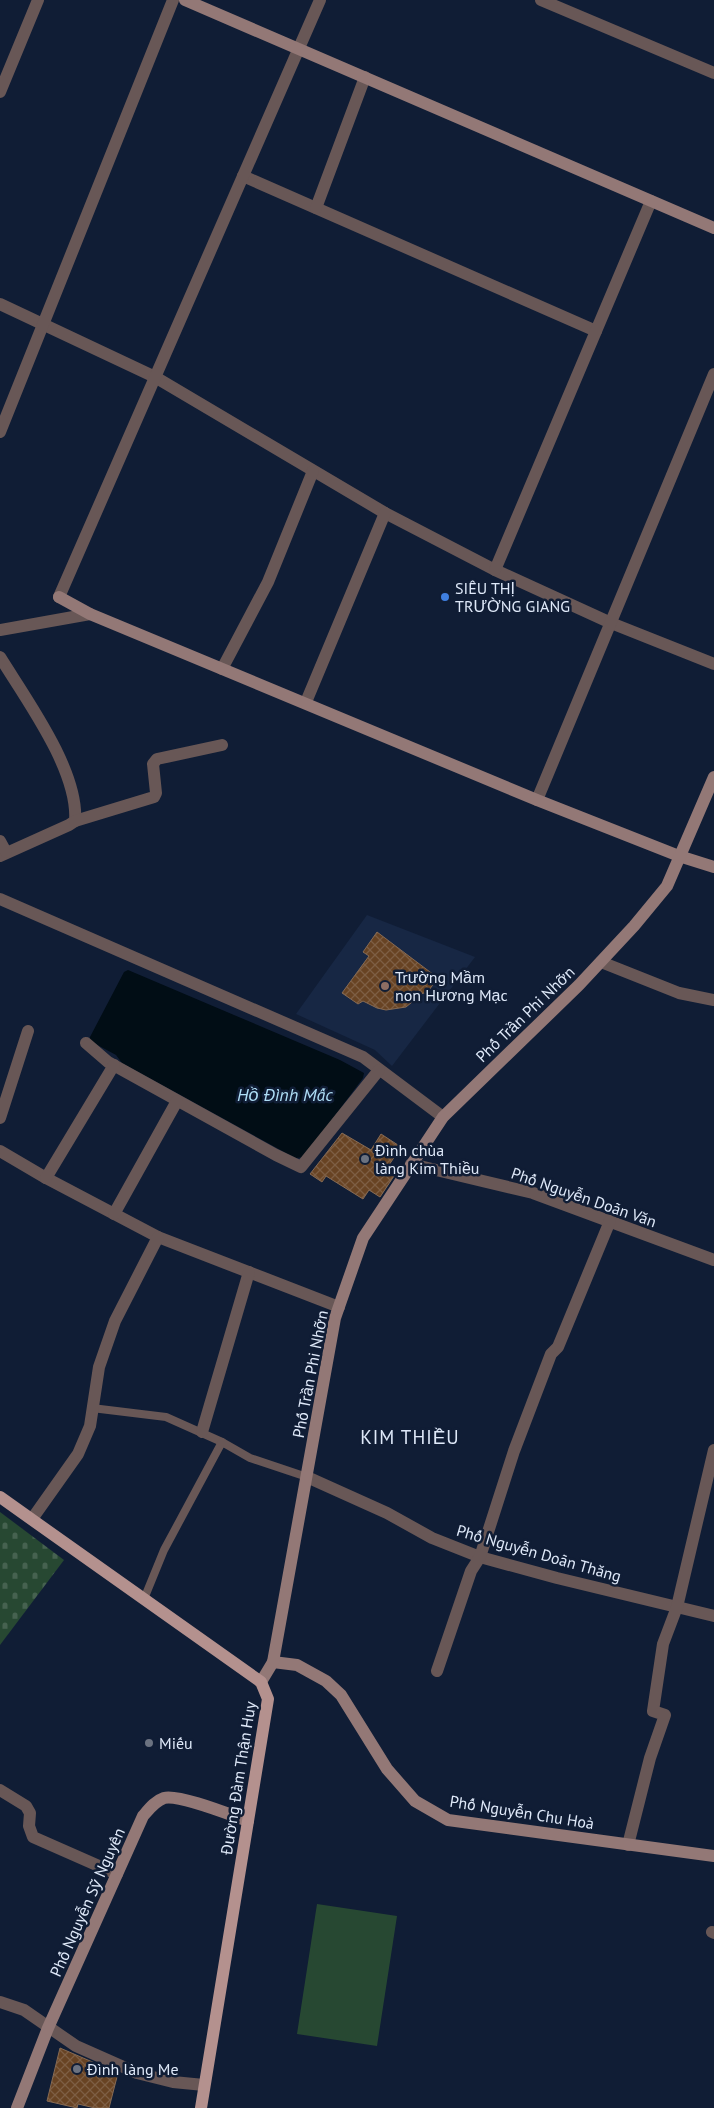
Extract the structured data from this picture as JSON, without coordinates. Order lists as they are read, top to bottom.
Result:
{
  "streets": {
    "main road": ["Đường Đàm Thận Huy"],
    "street": [
      "Phố Trần Phi Nhỡn",
      "Phố Nguyễn Doãn Văn",
      "Phố Nguyễn Doãn Thăng",
      "Phố Nguyễn Chu Hoà",
      "Phố Nguyễn Sỹ Nguyên"
    ]
  },
  "crossings": [
    ["Phố Trần Phi Nhỡn", "Phố Nguyễn Doãn Văn"],
    ["Phố Trần Phi Nhỡn", "Phố Nguyễn Doãn Thăng"],
    ["Phố Trần Phi Nhỡn", "Đường Đàm Thận Huy"],
    ["Phố Trần Phi Nhỡn", "Phố Nguyễn Chu Hoà"],
    ["Đường Đàm Thận Huy", "Phố Nguyễn Sỹ Nguyên"]
  ],
  "districts": ["KIM THIỀU"],
  "water": ["Hồ Đình Mấc"],
  "places": [
    "SIÊU THỊ TRƯỜNG GIANG",
    "Trường Mầm non Hương Mạc",
    "Đình chùa làng Kim Thiều",
    "Miếu",
    "Đình làng Me"
  ]
}
